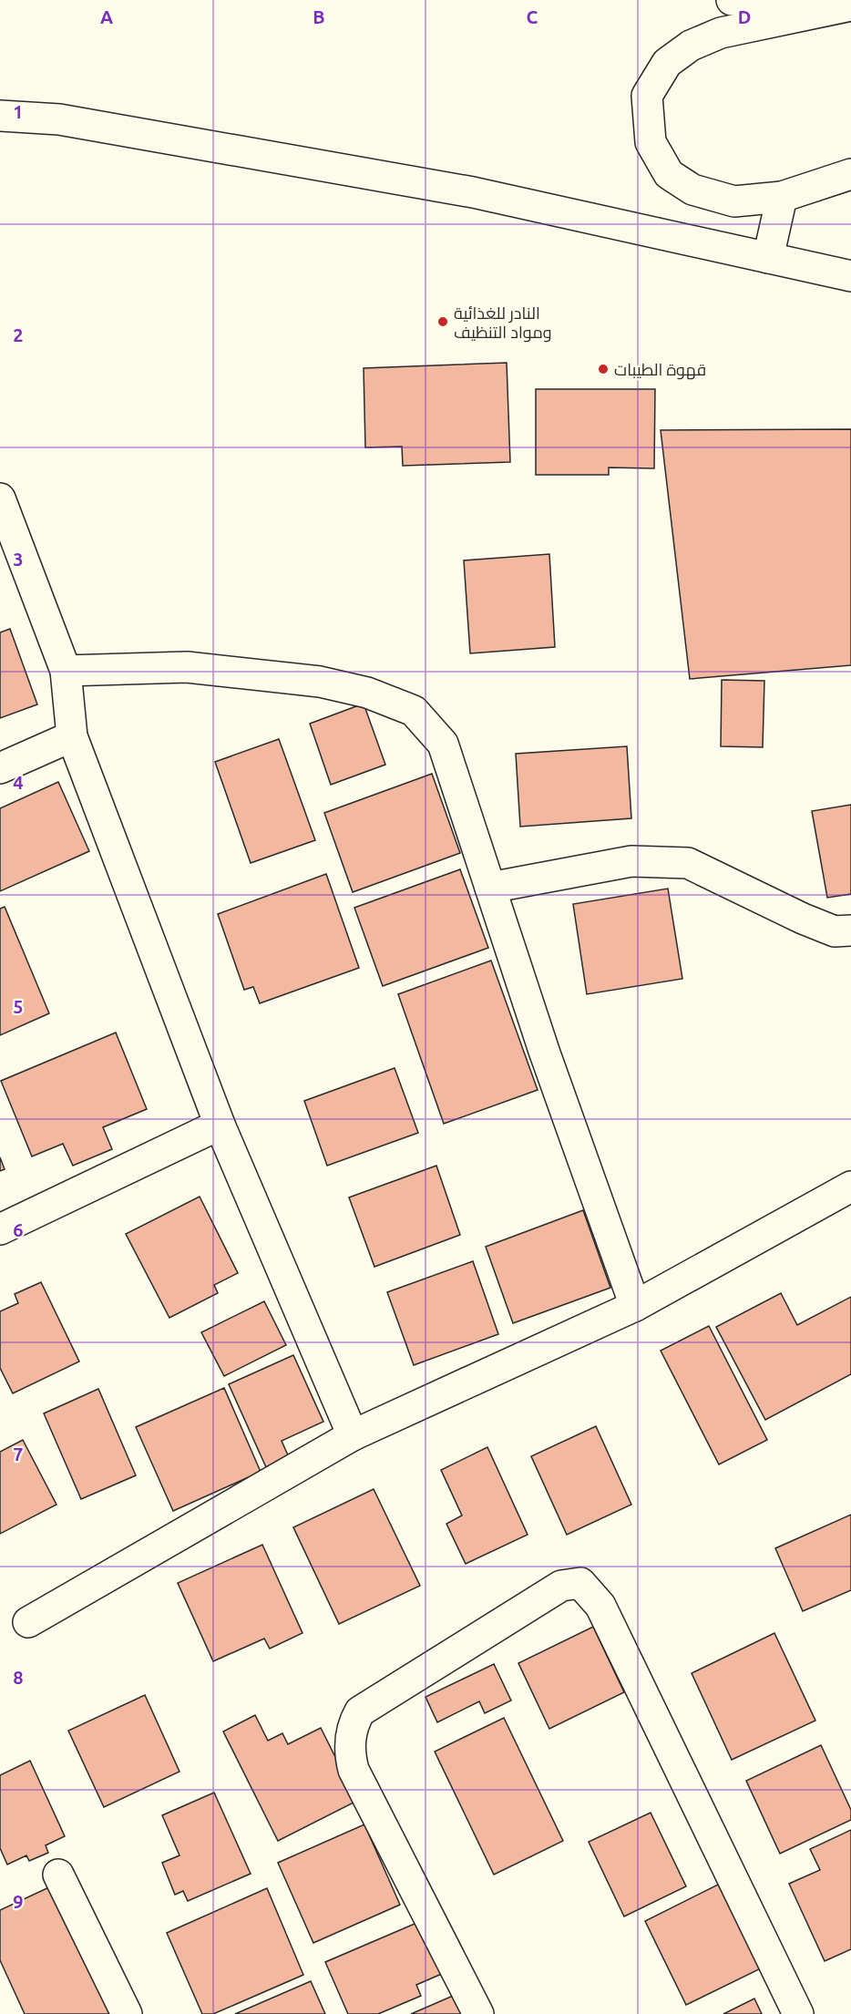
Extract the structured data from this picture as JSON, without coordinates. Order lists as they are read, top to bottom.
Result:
{
  "places": ["النادر للغذائية ومواد التنظيف", "قهوة الطيبات"],
  "grid": {
    "columns": [
      "A",
      "B",
      "C",
      "D"
    ],
    "rows": [
      "1",
      "2",
      "3",
      "4",
      "5",
      "6",
      "7",
      "8",
      "9"
    ]
  }
}
